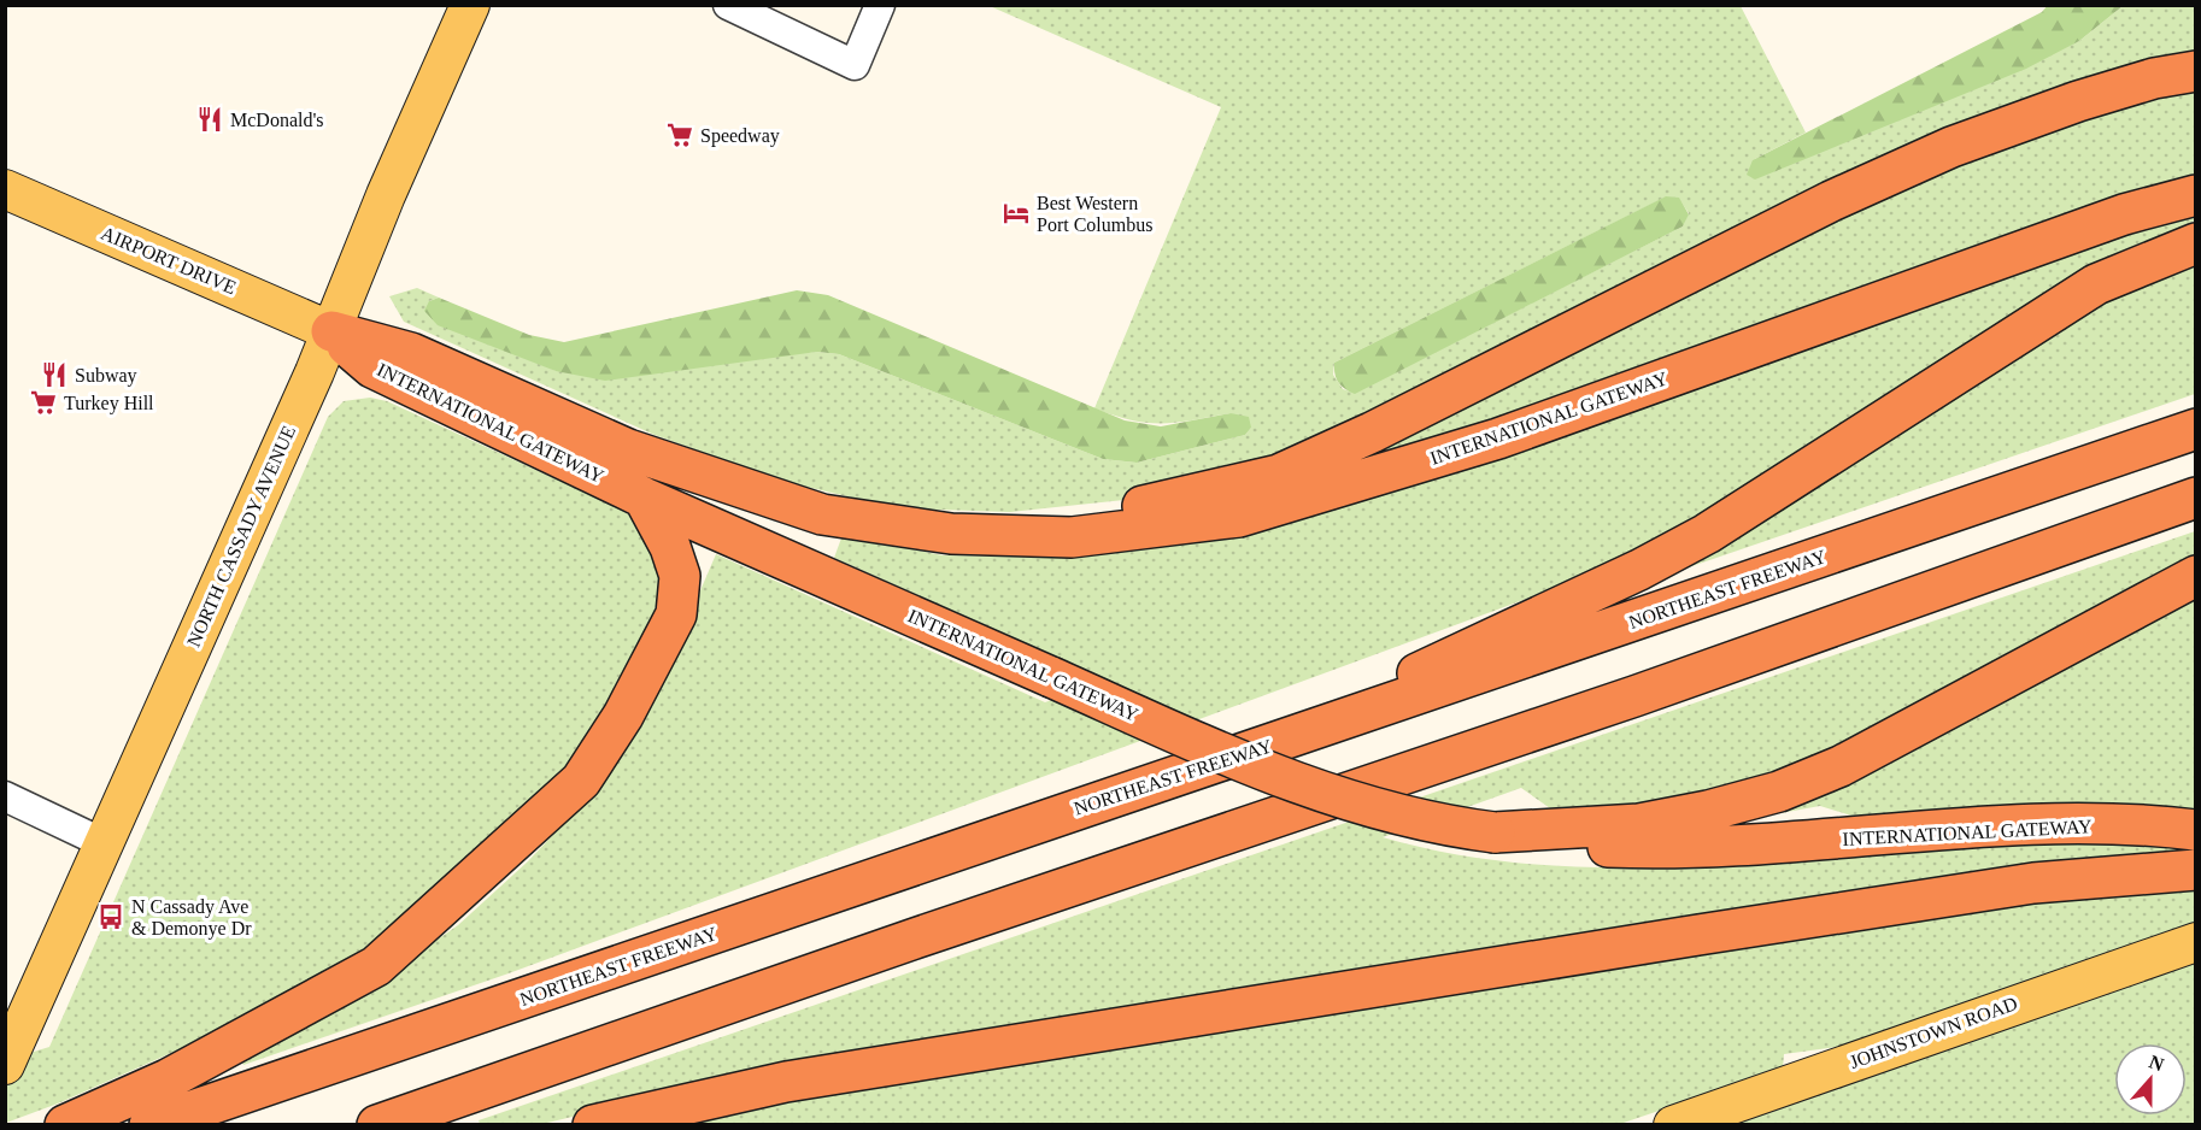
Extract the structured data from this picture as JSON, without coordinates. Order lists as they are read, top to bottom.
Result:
{
  "streets": {
    "highway": ["INTERNATIONAL GATEWAY", "NORTHEAST FREEWAY"],
    "main road": ["AIRPORT DRIVE", "NORTH CASSADY AVENUE", "JOHNSTOWN ROAD"]
  },
  "crossings": [
    ["AIRPORT DRIVE", "INTERNATIONAL GATEWAY"],
    ["AIRPORT DRIVE", "NORTH CASSADY AVENUE"],
    ["INTERNATIONAL GATEWAY", "NORTH CASSADY AVENUE"]
  ],
  "places": {
    "restaurant": ["McDonald's", "Subway"],
    "supermarket": ["Speedway", "Turkey Hill"],
    "hotel": ["Best Western Port Columbus"],
    "bus stop": ["N Cassady Ave & Demonye Dr"]
  },
  "north": "top"
}
